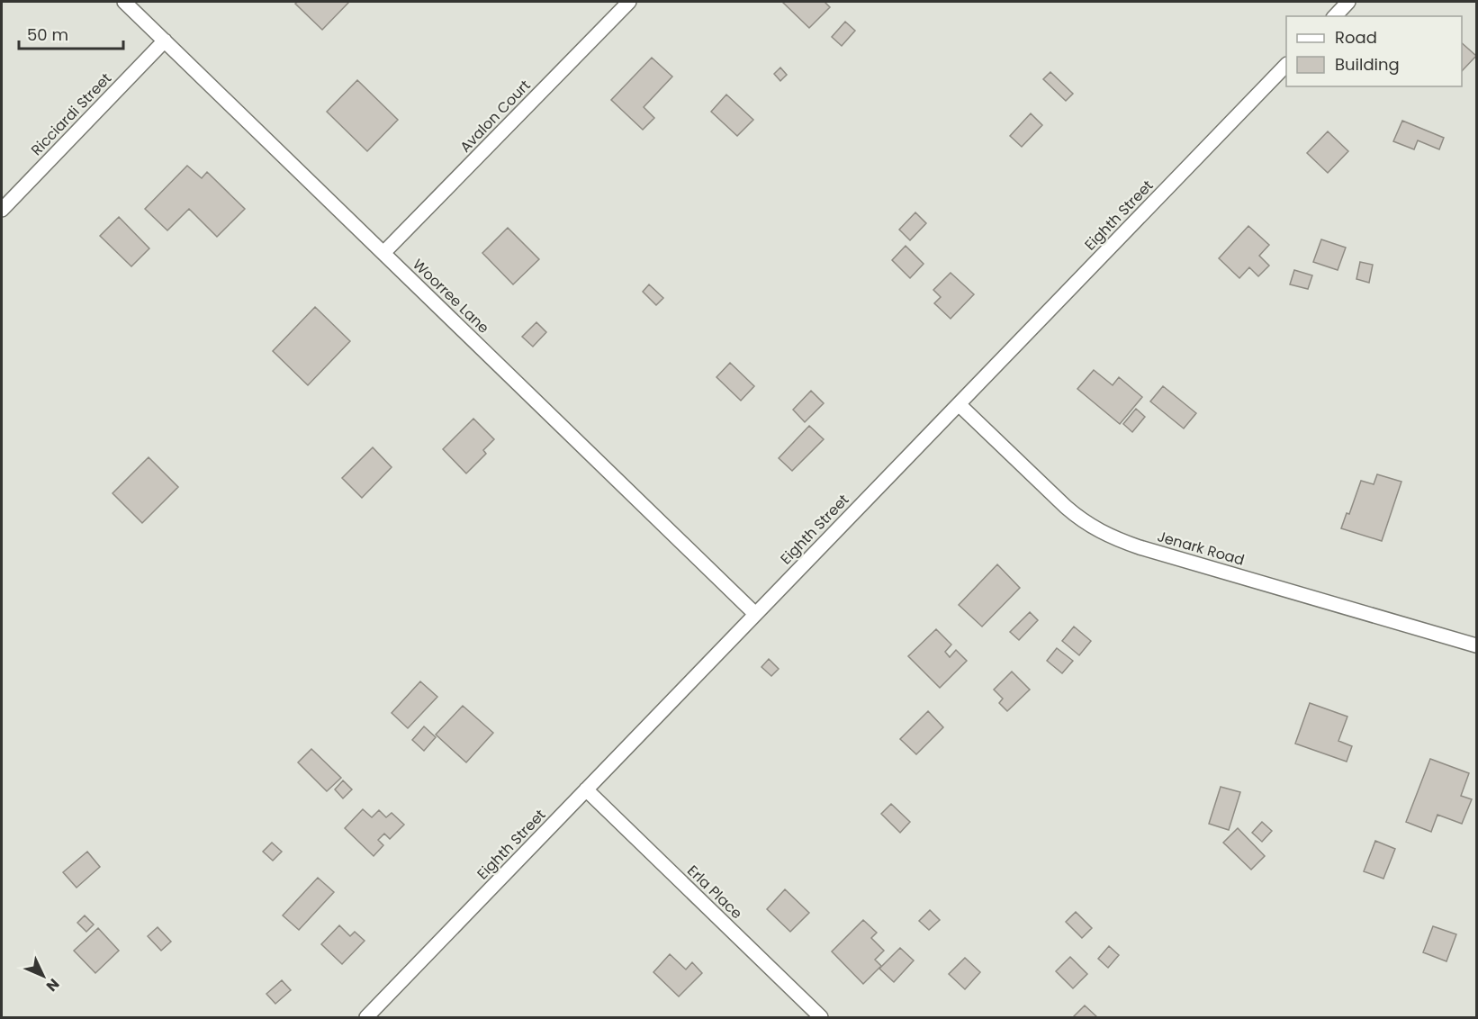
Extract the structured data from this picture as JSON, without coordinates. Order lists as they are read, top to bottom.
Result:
{
  "streets": {
    "street": [
      "Ricciardi Street",
      "Avalon Court",
      "Eighth Street",
      "Woorree Lane",
      "Jenark Road",
      "Erla Place"
    ]
  },
  "crossings": [
    ["Ricciardi Street", "Woorree Lane"],
    ["Avalon Court", "Woorree Lane"],
    ["Eighth Street", "Woorree Lane"],
    ["Eighth Street", "Jenark Road"],
    ["Eighth Street", "Erla Place"]
  ],
  "legend": ["Road", "Building"],
  "scale_bar": "50 m",
  "north": "bottom right"
}
